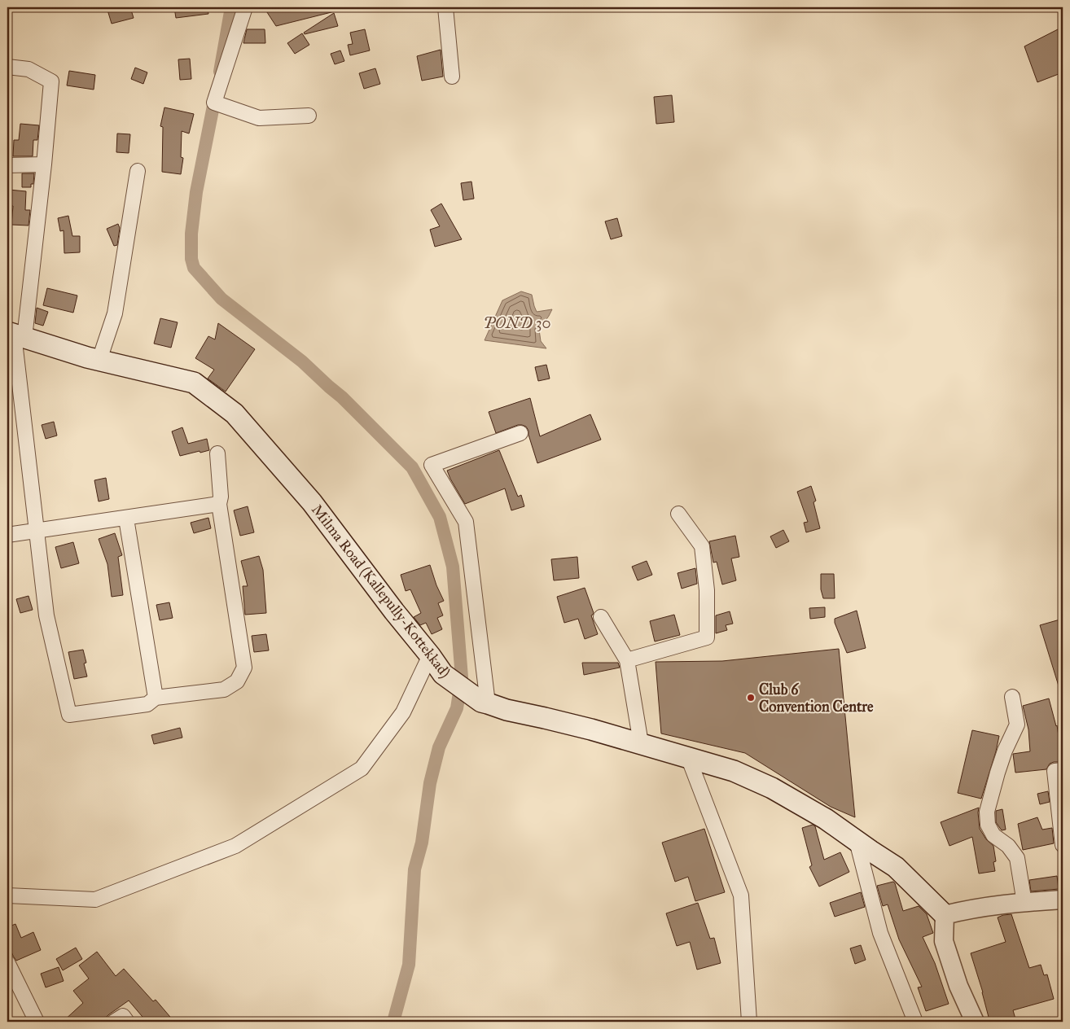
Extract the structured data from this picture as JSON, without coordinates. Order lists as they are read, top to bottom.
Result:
{
  "streets": {
    "main road": ["Milma Road (Kallepully-Kottekkad)"]
  },
  "water": ["POND 30"],
  "places": ["Club 6 Convention Centre"]
}
